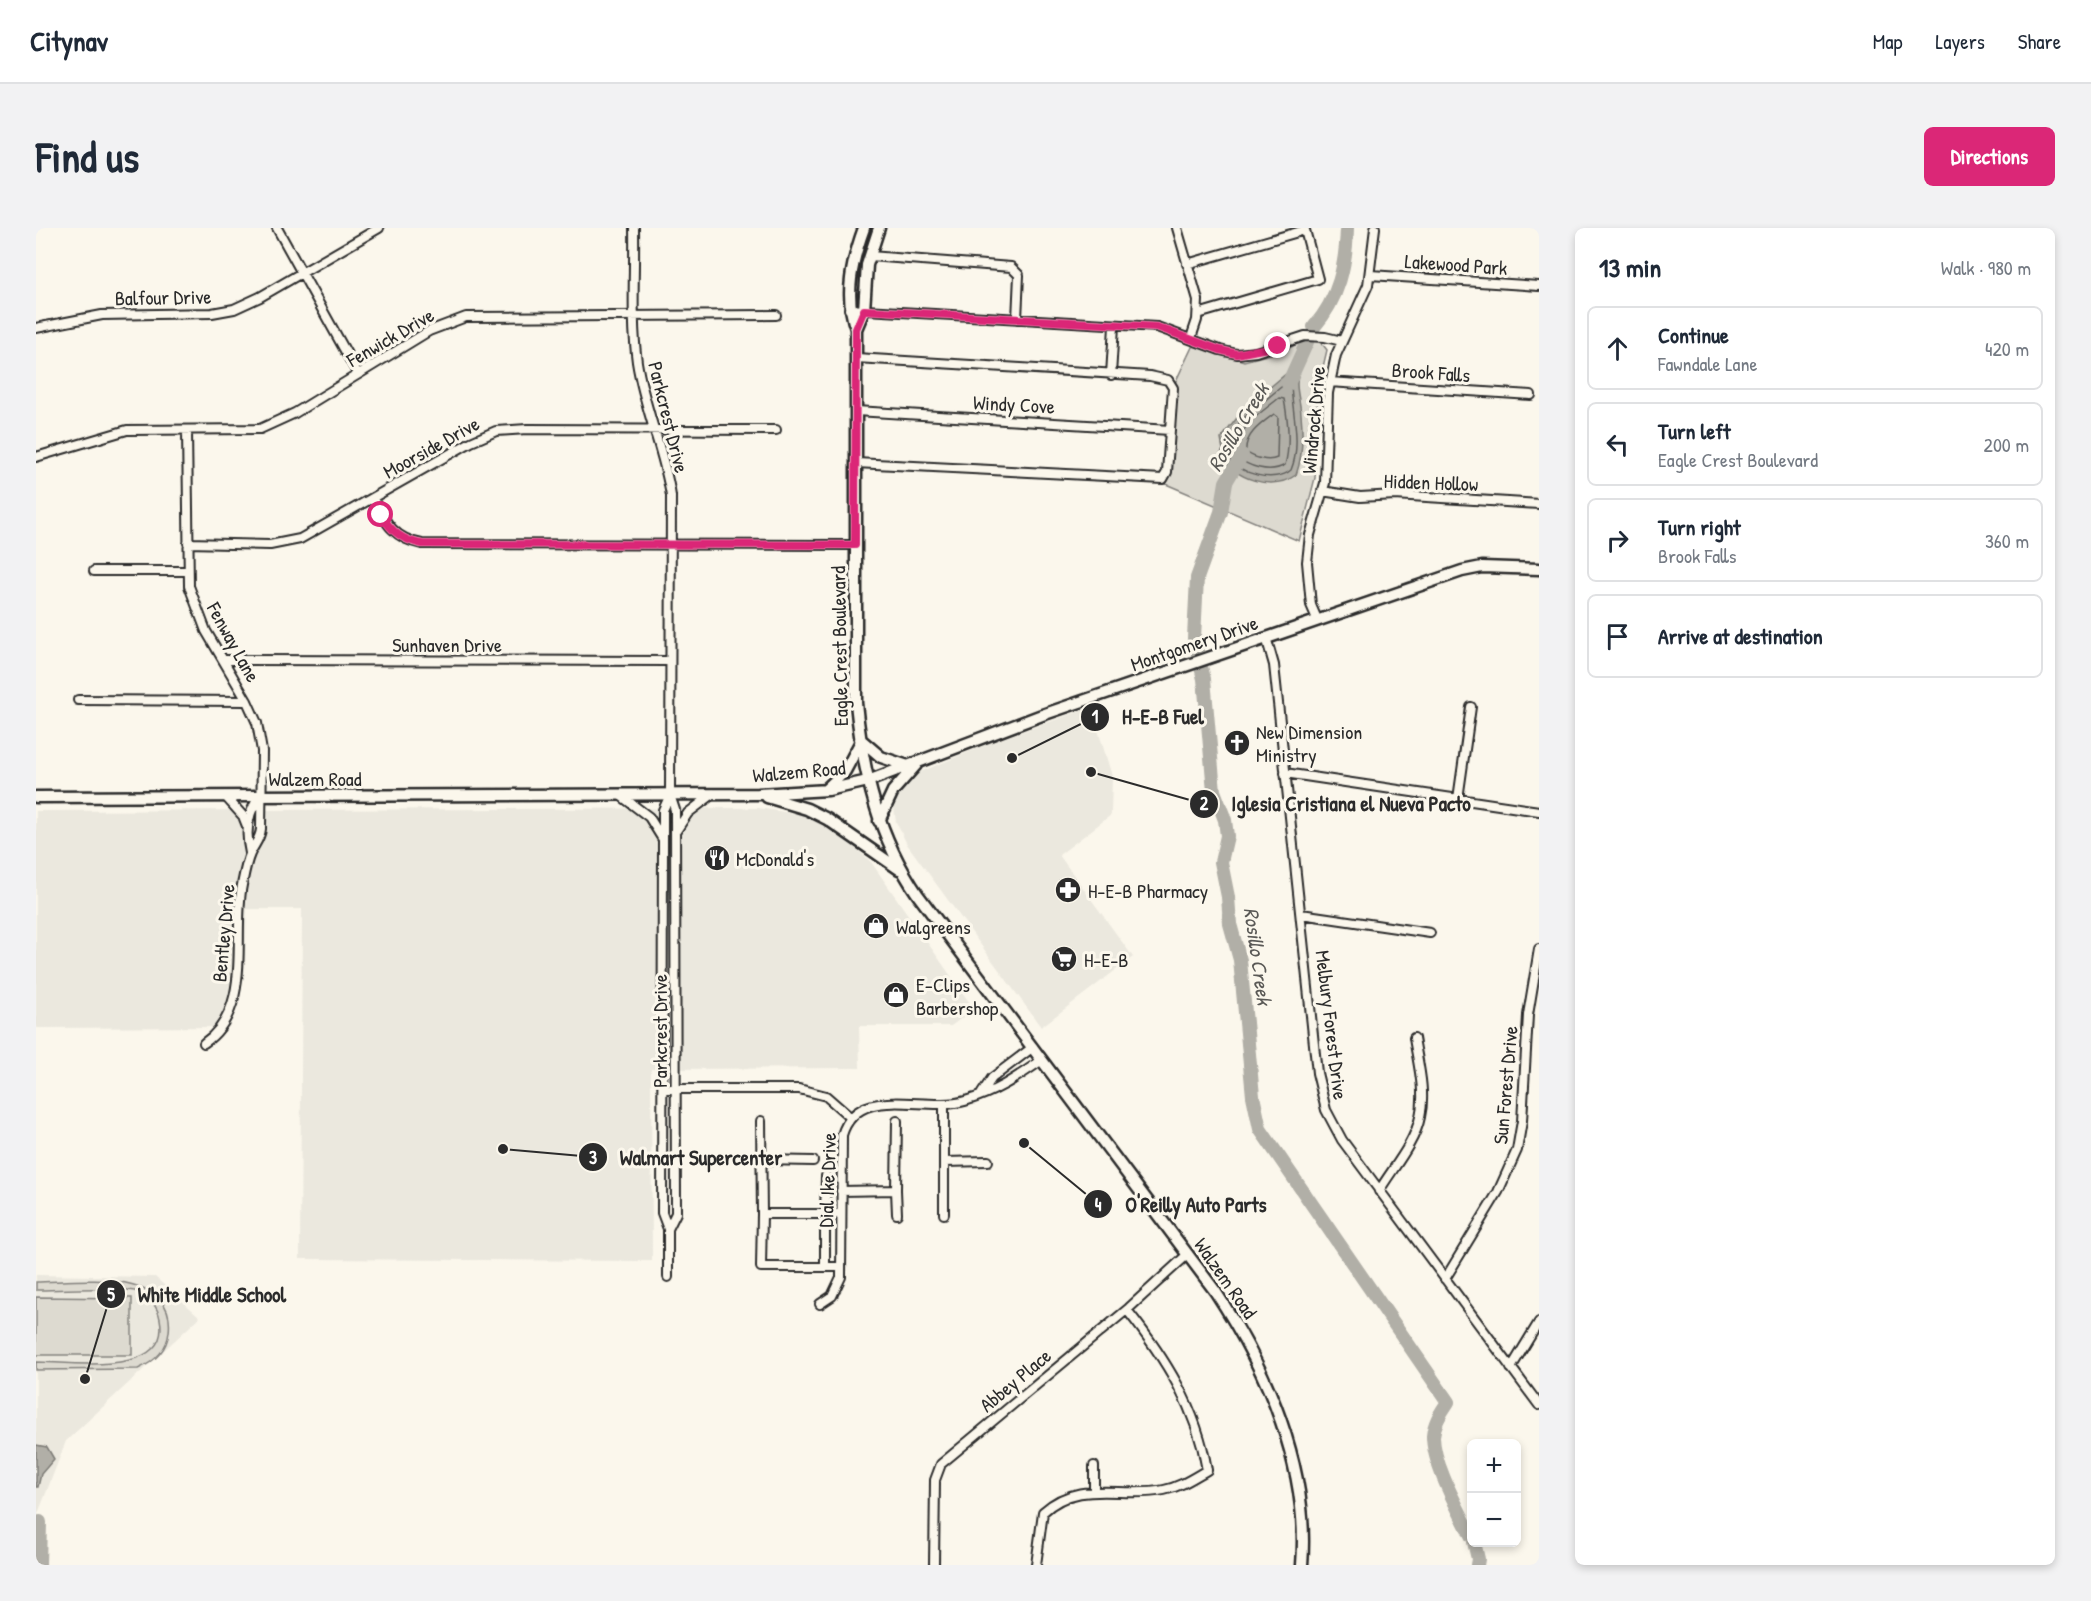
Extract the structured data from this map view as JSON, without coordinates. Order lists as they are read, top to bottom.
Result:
{
  "streets": {
    "main road": ["Montgomery Drive", "Eagle Crest Boulevard", "Walzem Road"],
    "street": [
      "Lakewood Park",
      "Balfour Drive",
      "Fenwick Drive",
      "Brook Falls",
      "Windy Cove",
      "Parkcrest Drive",
      "Windrock Drive",
      "Moorside Drive",
      "Hidden Hollow",
      "Fenway Lane",
      "Sunhaven Drive",
      "Bentley Drive",
      "Melbury Forest Drive",
      "Sun Forest Drive",
      "Dial Ike Drive",
      "Abbey Place"
    ]
  },
  "crossings": [
    ["Lakewood Park", "Windrock Drive"],
    ["Fenwick Drive", "Parkcrest Drive"],
    ["Fenwick Drive", "Fenway Lane"],
    ["Brook Falls", "Windrock Drive"],
    ["Windy Cove", "Eagle Crest Boulevard"],
    ["Parkcrest Drive", "Moorside Drive"],
    ["Parkcrest Drive", "Sunhaven Drive"],
    ["Parkcrest Drive", "Walzem Road"],
    ["Windrock Drive", "Hidden Hollow"],
    ["Windrock Drive", "Montgomery Drive"],
    ["Moorside Drive", "Fenway Lane"],
    ["Fenway Lane", "Sunhaven Drive"],
    ["Fenway Lane", "Walzem Road"],
    ["Fenway Lane", "Bentley Drive"],
    ["Montgomery Drive", "Eagle Crest Boulevard"],
    ["Montgomery Drive", "Walzem Road"],
    ["Montgomery Drive", "Melbury Forest Drive"],
    ["Eagle Crest Boulevard", "Walzem Road"],
    ["Walzem Road", "Bentley Drive"],
    ["Walzem Road", "Dial Ike Drive"],
    ["Walzem Road", "Abbey Place"],
    ["Melbury Forest Drive", "Sun Forest Drive"]
  ],
  "water": ["Rosillo Creek"],
  "places": {
    "church": ["New Dimension Ministry"],
    "other": [
      "H-E-B Fuel",
      "Iglesia Cristiana el Nueva Pacto",
      "O'Reilly Auto Parts",
      "Walmart Supercenter",
      "White Middle School"
    ],
    "restaurant": ["McDonald's"],
    "pharmacy": ["H-E-B Pharmacy"],
    "shop": ["Walgreens", "E-Clips Barbershop"],
    "supermarket": ["H-E-B"]
  },
  "page": {
    "header": "Citynav",
    "nav": ["Map", "Layers", "Share"],
    "buttons": "Directions",
    "title": "Find us",
    "heading": ["13 min", "Walk · 980 m"],
    "list": [
      ["Continue", "Fawndale Lane", "420 m"],
      ["Turn left", "Eagle Crest Boulevard", "200 m"],
      ["Turn right", "Brook Falls", "360 m"],
      "Arrive at destination"
    ],
    "map_buttons": ["+", "−"]
  }
}
